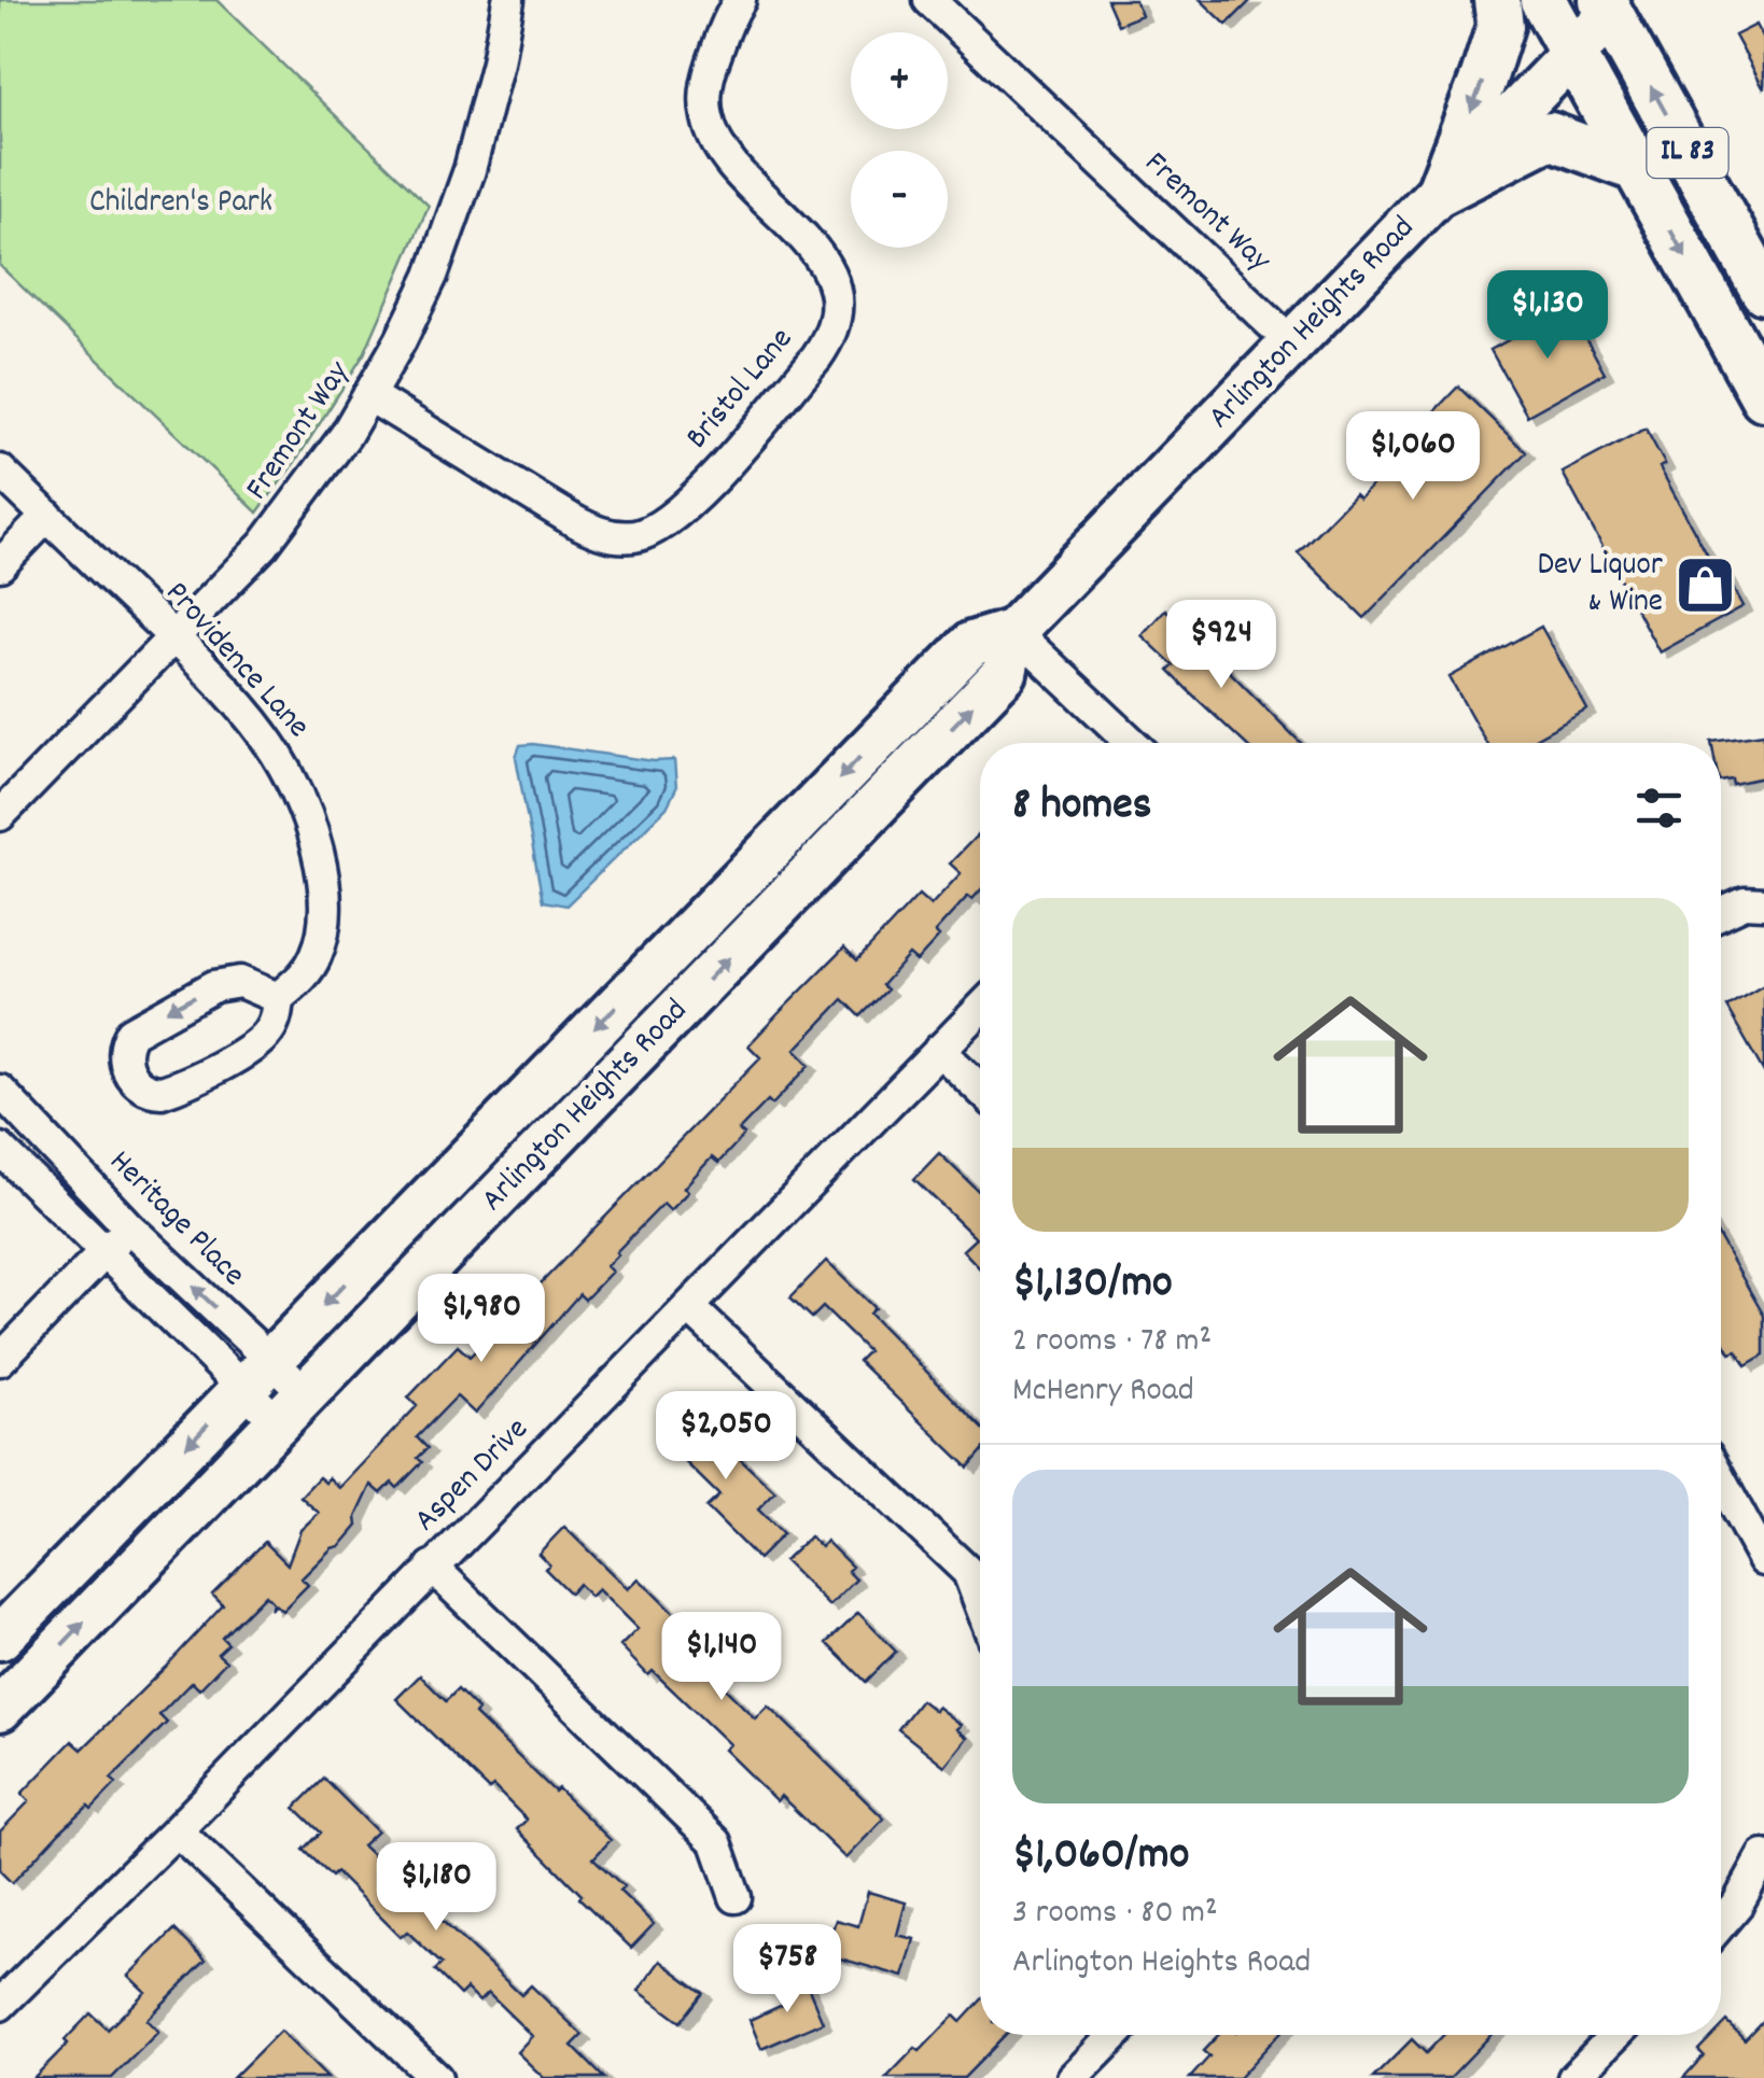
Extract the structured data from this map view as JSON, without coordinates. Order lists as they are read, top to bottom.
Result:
{
  "streets": {
    "main road": ["IL 83", "Arlington Heights Road"],
    "street": [
      "Fremont Way",
      "Bristol Lane",
      "Providence Lane",
      "Heritage Place",
      "Aspen Drive"
    ]
  },
  "crossings": [
    ["IL 83", "Arlington Heights Road"],
    ["Fremont Way", "Arlington Heights Road"],
    ["Fremont Way", "Bristol Lane"],
    ["Fremont Way", "Providence Lane"],
    ["Arlington Heights Road", "Heritage Place"]
  ],
  "parks": ["Children's Park"],
  "places": {
    "shop": ["Dev Liquor & Wine"]
  },
  "page": {
    "map_buttons": ["+", "−"],
    "price": [
      "$1,130",
      "$1,060",
      "$924",
      "$1,980",
      "$2,050",
      "$1,140",
      "$1,180",
      "$758"
    ],
    "heading": "8 homes",
    "list": [
      {
        "name": "$1,130/mo",
        "note": "2 rooms · 78 m² · McHenry Road"
      },
      {
        "name": "$1,060/mo",
        "note": "3 rooms · 80 m² · Arlington Heights Road"
      }
    ]
  }
}
